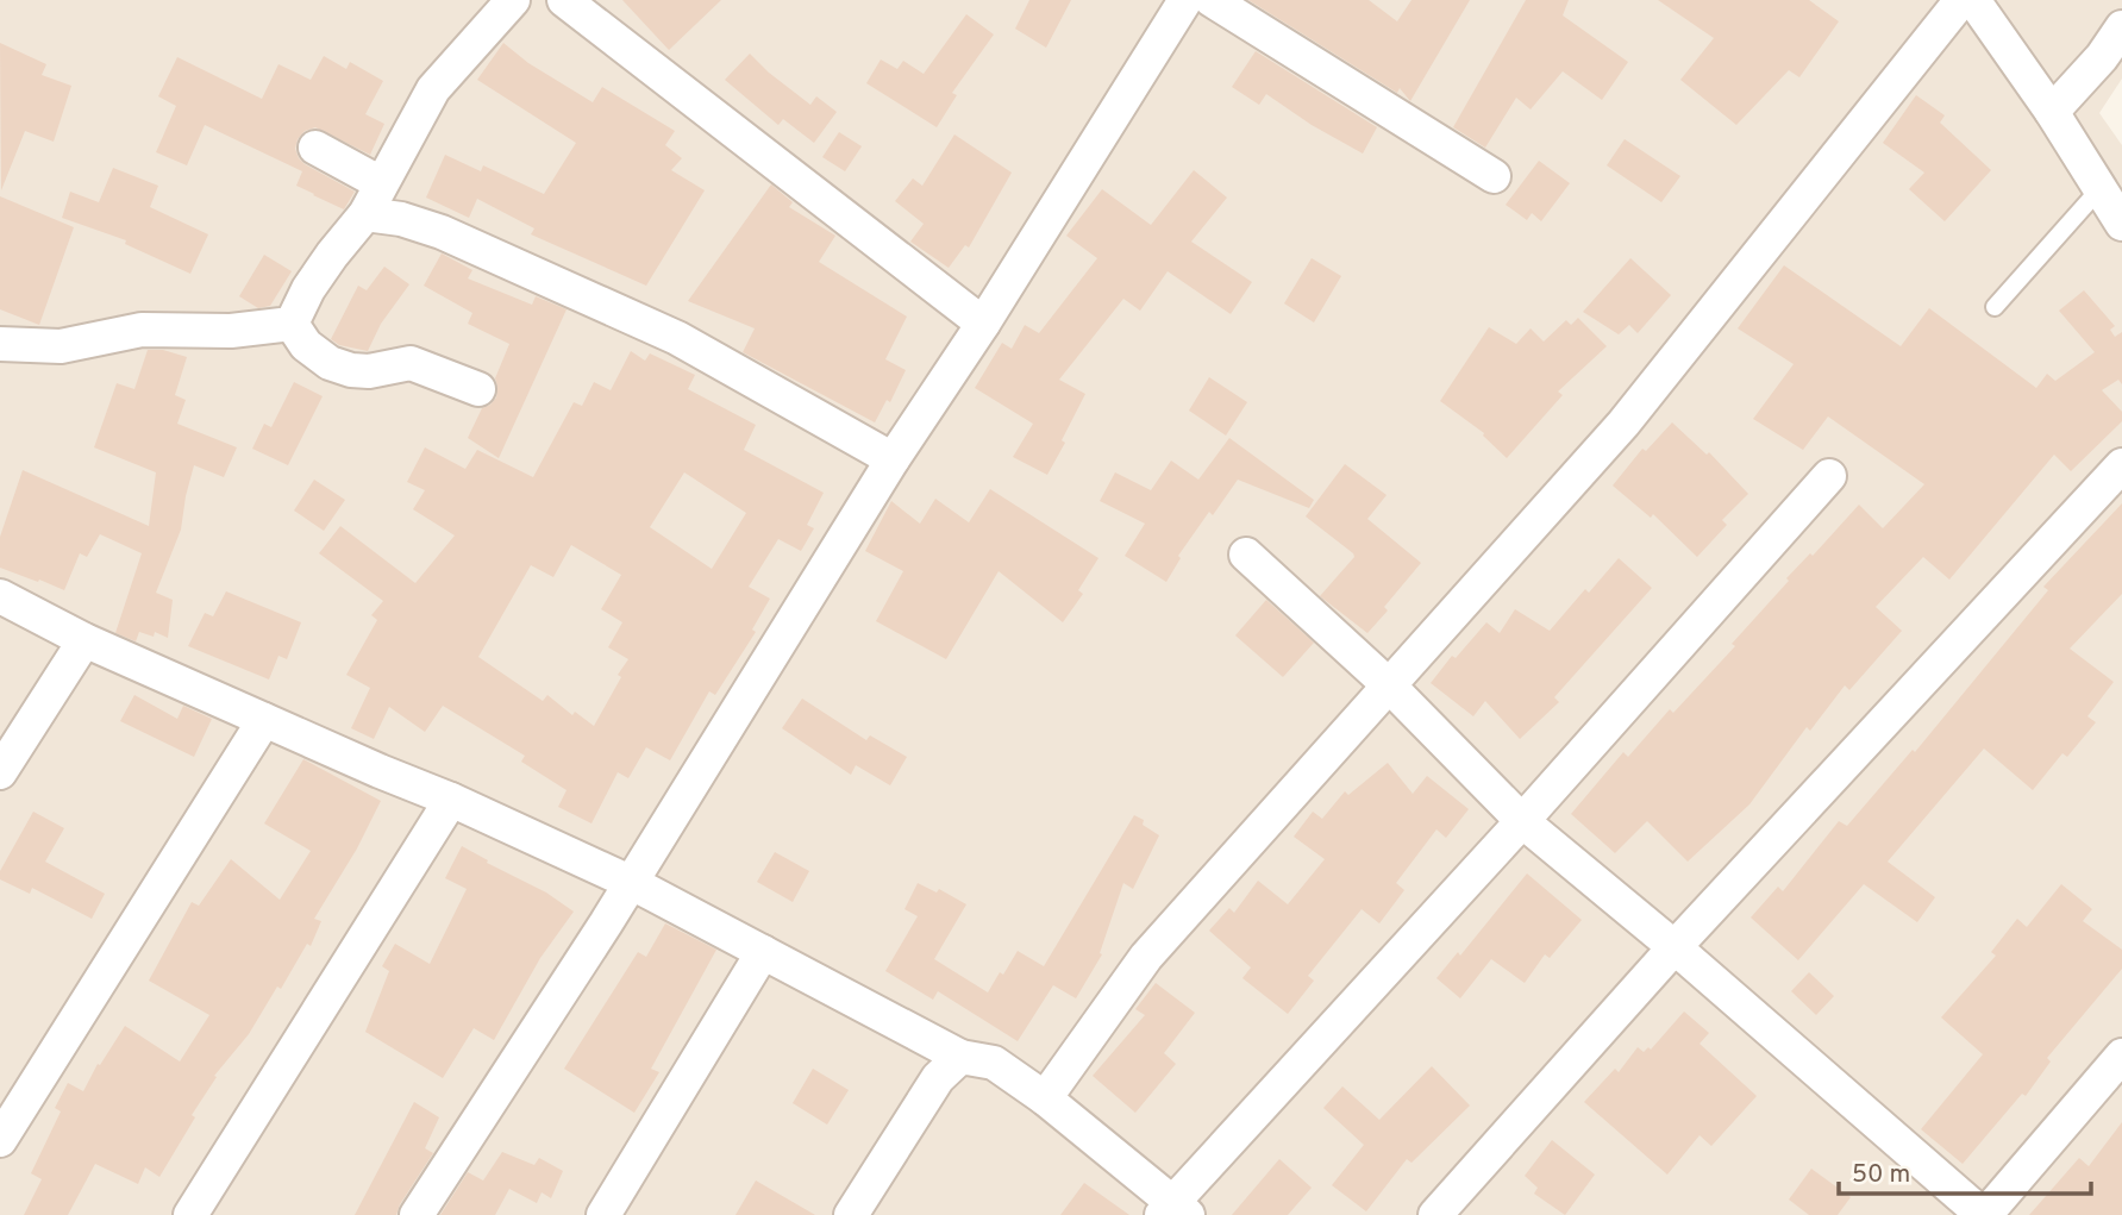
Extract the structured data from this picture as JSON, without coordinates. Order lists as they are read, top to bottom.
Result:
{
  "scale_bar": "50 m"
}
